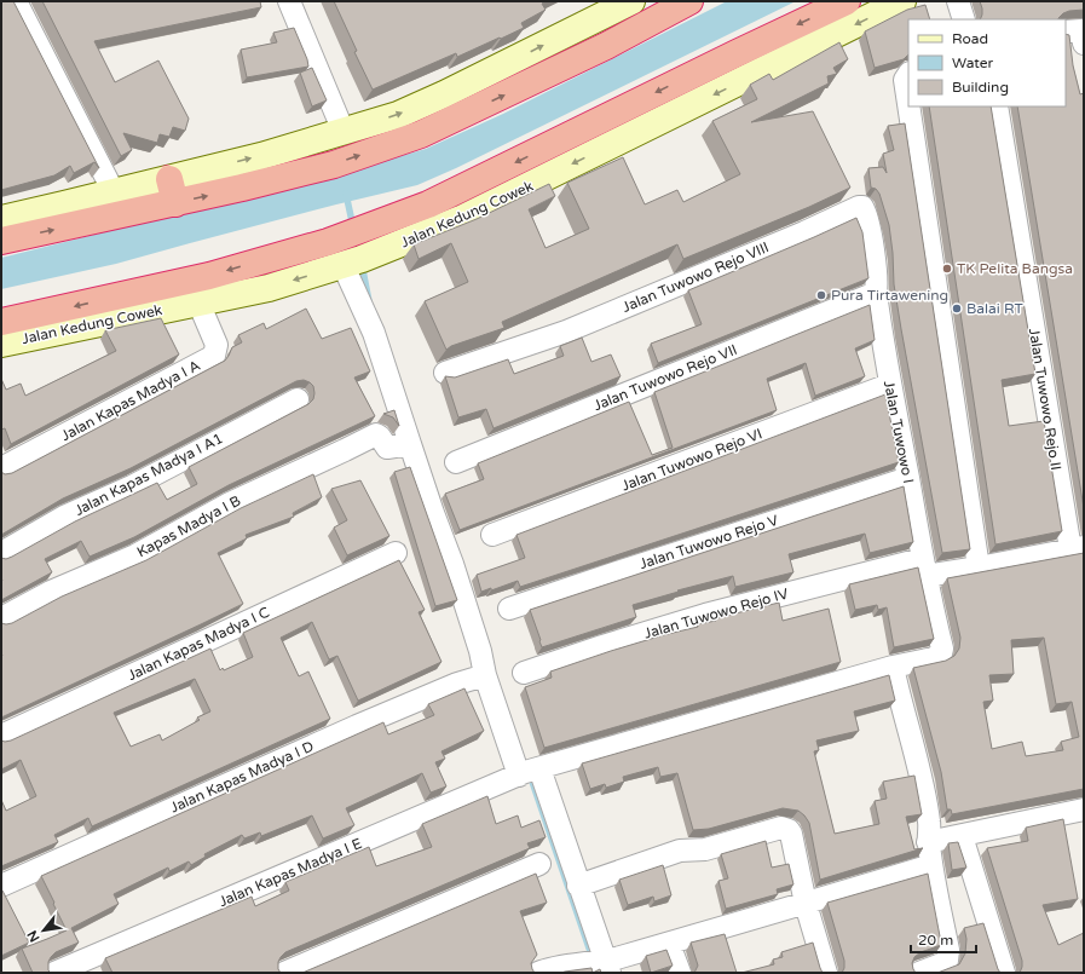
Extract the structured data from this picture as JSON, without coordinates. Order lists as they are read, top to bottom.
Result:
{
  "streets": {
    "highway": ["Jalan Kedung Cowek"],
    "street": [
      "Jalan Tuwowo Rejo VIII",
      "Jalan Tuwowo Rejo VII",
      "Jalan Tuwowo Rejo II",
      "Jalan Kapas Madya I A",
      "Jalan Tuwowo I",
      "Jalan Tuwowo Rejo VI",
      "Jalan Kapas Madya I A1",
      "Kapas Madya I B",
      "Jalan Tuwowo Rejo V",
      "Jalan Tuwowo Rejo IV",
      "Jalan Kapas Madya I C",
      "Jalan Kapas Madya I D",
      "Jalan Kapas Madya I E"
    ]
  },
  "crossings": [
    ["Jalan Kedung Cowek", "Jalan Kapas Madya I A"],
    ["Jalan Tuwowo Rejo VIII", "Jalan Tuwowo Rejo VII"],
    ["Jalan Tuwowo Rejo VIII", "Jalan Tuwowo I"],
    ["Jalan Tuwowo Rejo VII", "Jalan Tuwowo I"],
    ["Jalan Tuwowo Rejo II", "Jalan Tuwowo Rejo IV"],
    ["Jalan Tuwowo I", "Jalan Tuwowo Rejo VI"],
    ["Jalan Tuwowo I", "Jalan Tuwowo Rejo V"],
    ["Jalan Tuwowo I", "Jalan Tuwowo Rejo IV"],
    ["Jalan Tuwowo I", "Jalan Kapas Madya I E"]
  ],
  "places": ["TK Pelita Bangsa", "Pura Tirtawening", "Balai RT"],
  "legend": ["Road", "Water", "Building"],
  "scale_bar": "20 m",
  "north": "bottom left"
}
